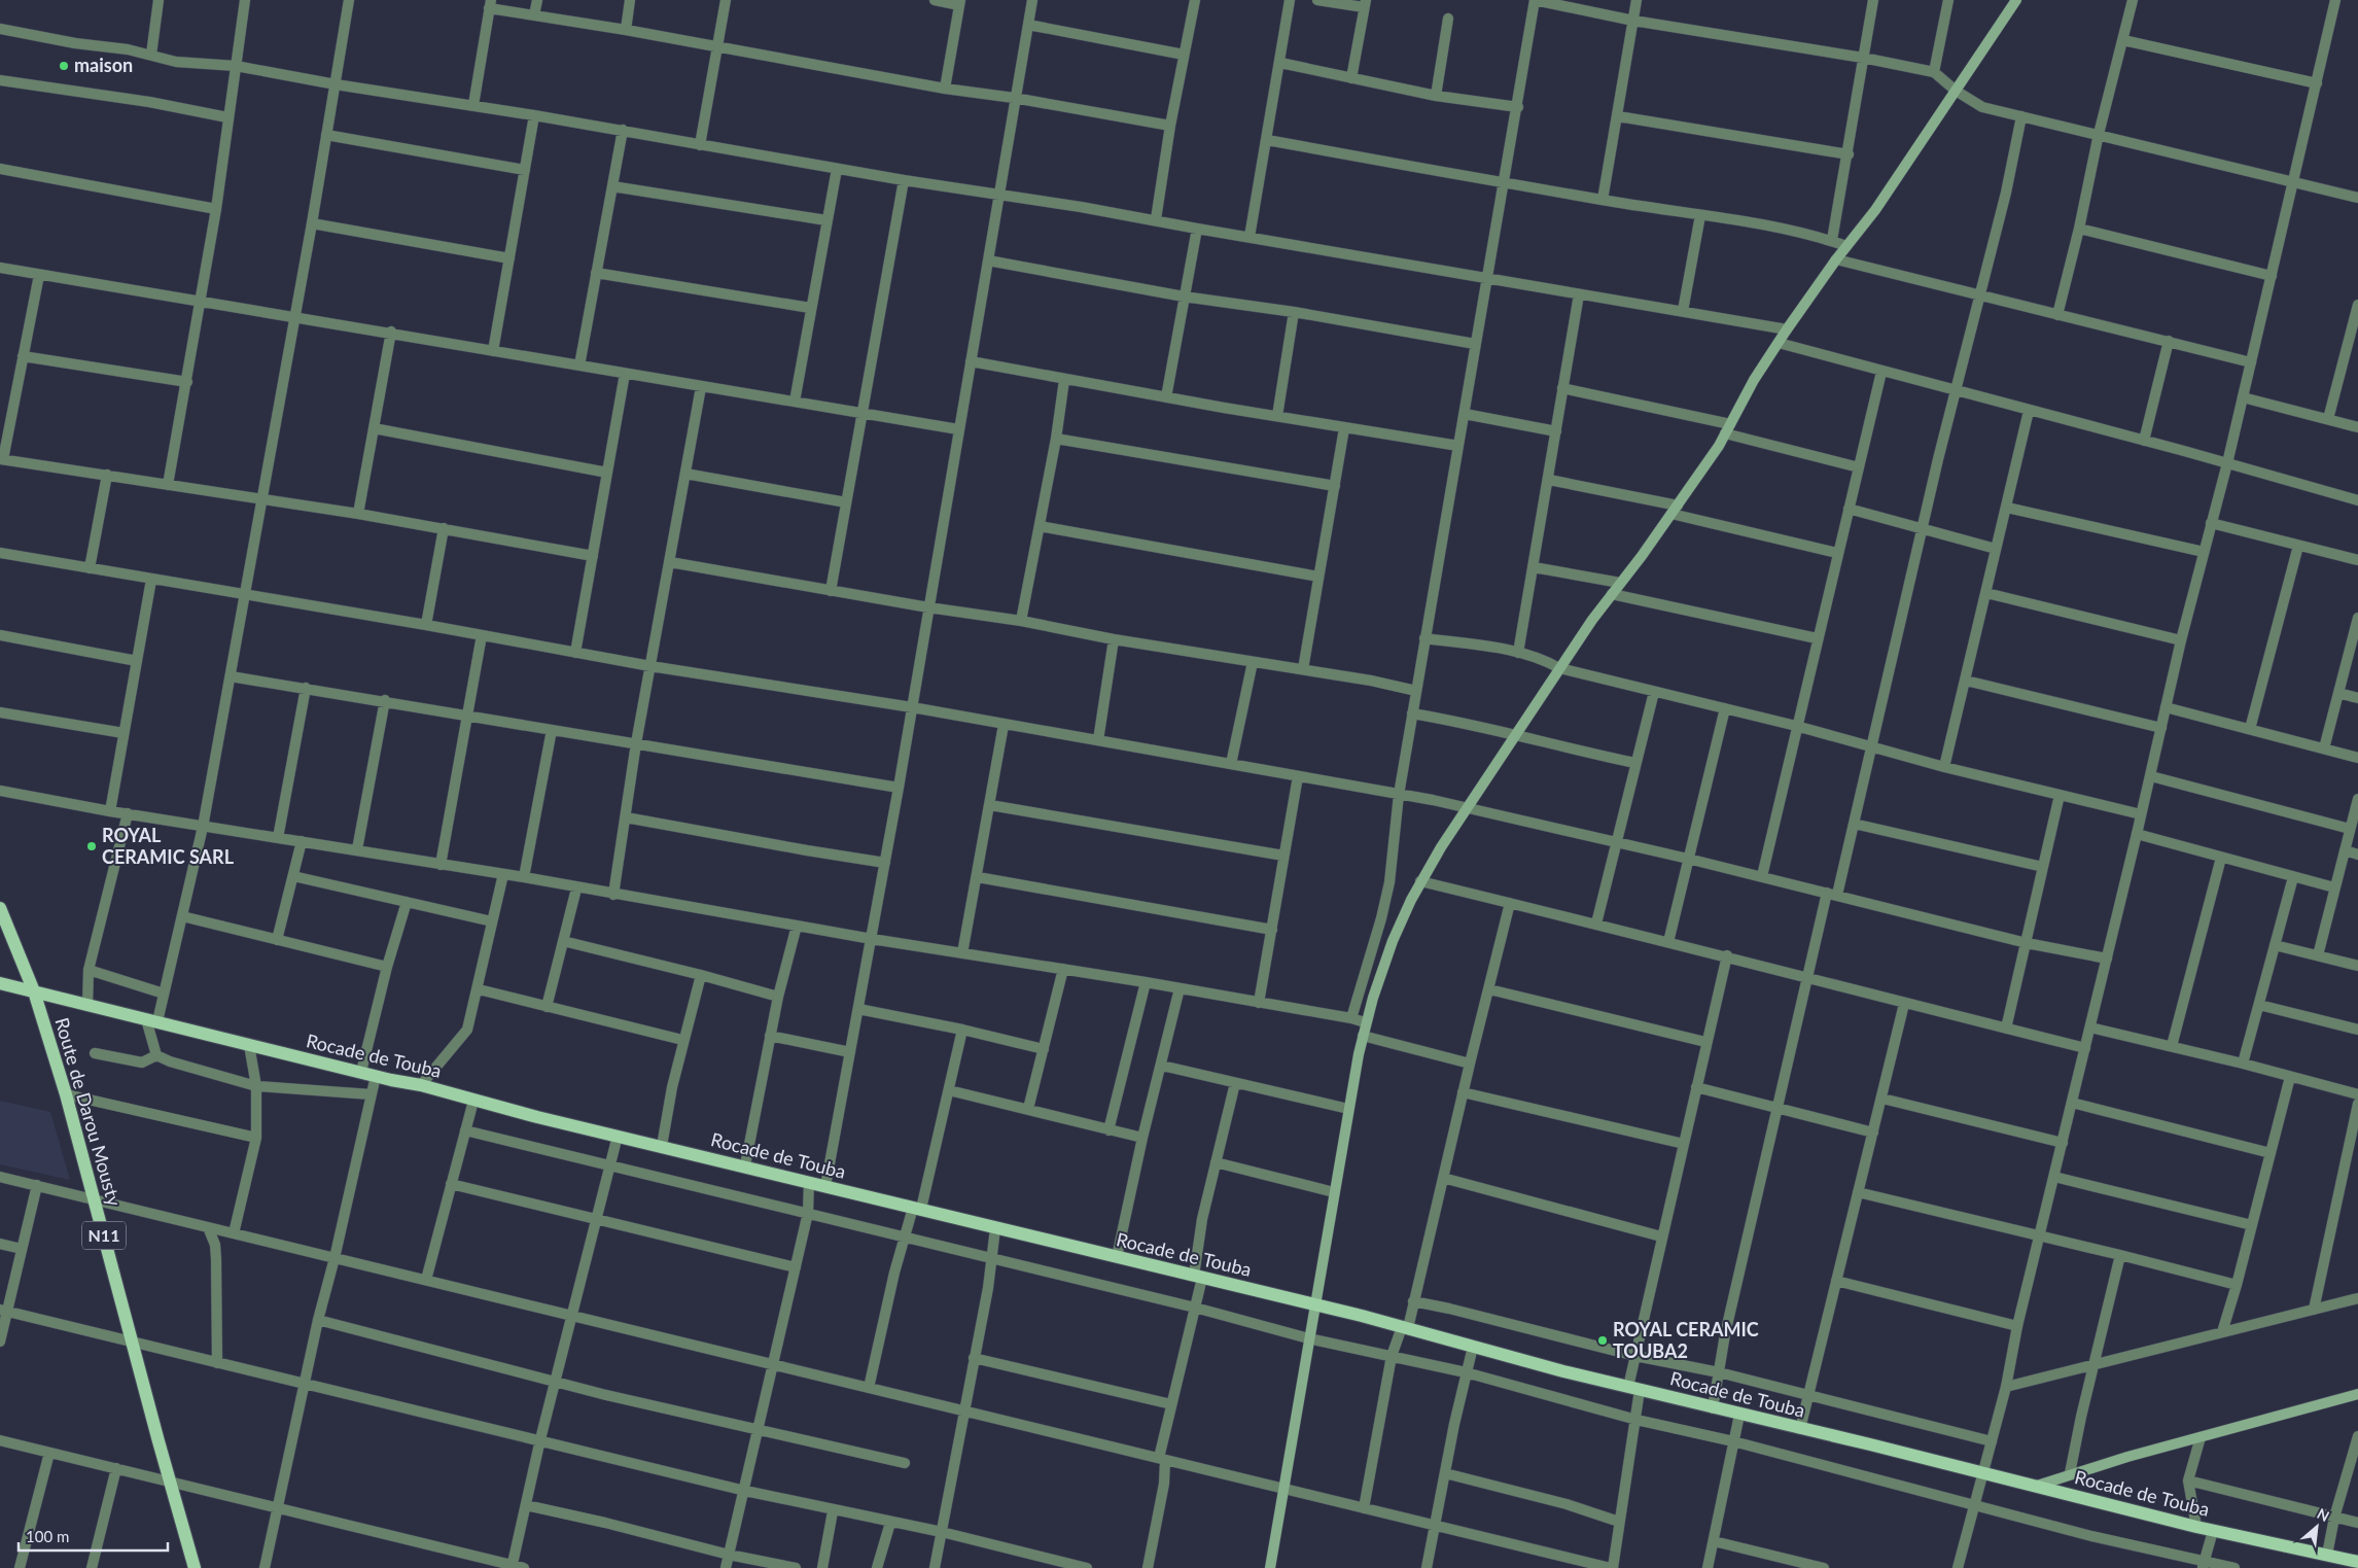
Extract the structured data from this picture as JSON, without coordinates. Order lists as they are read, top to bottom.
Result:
{
  "streets": {
    "main road": ["Rocade de Touba", "Route de Darou Mousty", "N11"]
  },
  "crossings": [
    ["Rocade de Touba", "Route de Darou Mousty"]
  ],
  "places": ["maison", "ROYAL CERAMIC SARL", "ROYAL CERAMIC TOUBA2"],
  "scale_bar": "100 m",
  "north": "top right"
}
